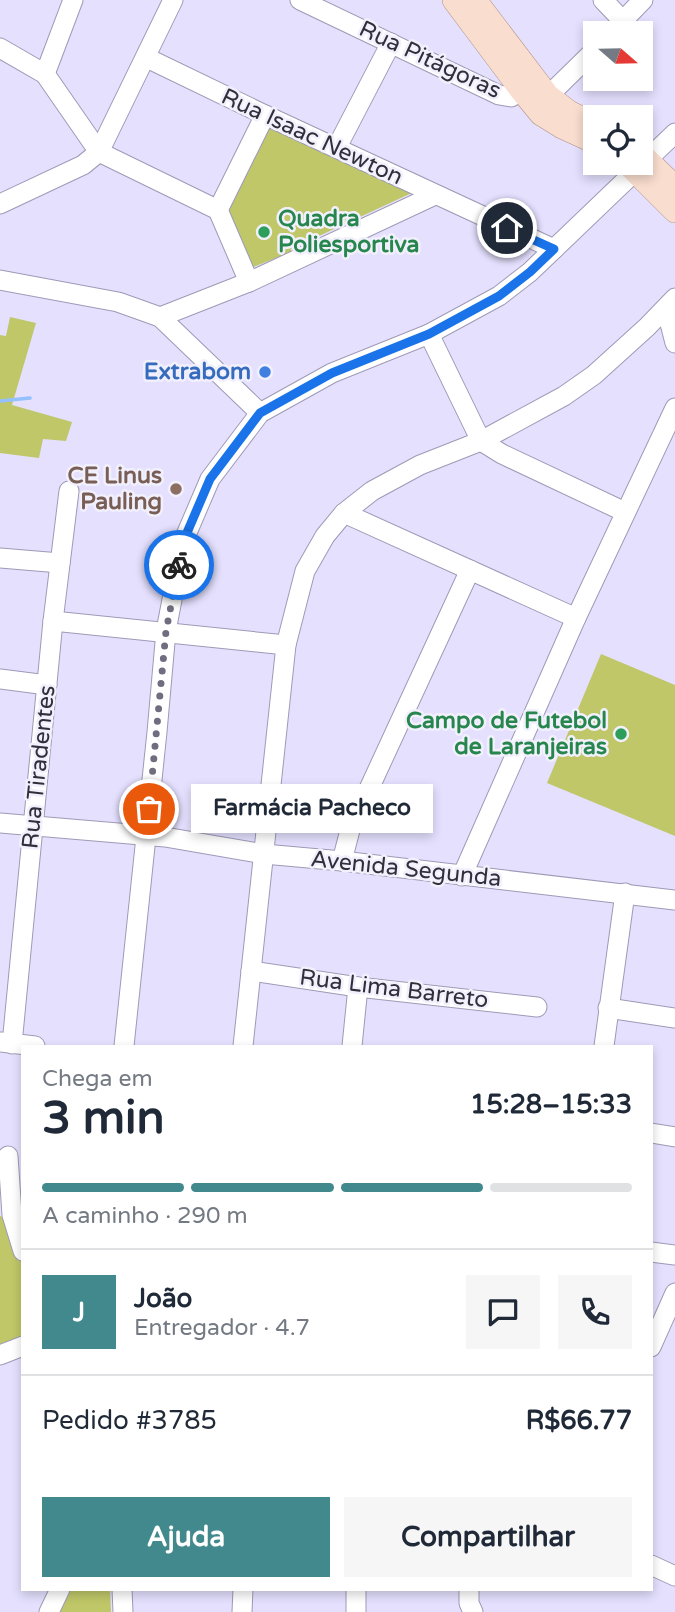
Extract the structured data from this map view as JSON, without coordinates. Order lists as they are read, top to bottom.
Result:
{
  "streets": {
    "street": [
      "Rua Pitágoras",
      "Rua Isaac Newton",
      "Rua Tiradentes",
      "Avenida Segunda",
      "Rua Lima Barreto"
    ]
  },
  "crossings": [
    ["Rua Tiradentes", "Avenida Segunda"]
  ],
  "places": [
    "Quadra Poliesportiva",
    "Extrabom",
    "CE Linus Pauling",
    "Campo de Futebol de Laranjeiras",
    "Farmácia Pacheco"
  ],
  "north": "right",
  "page": {
    "bubble": "Farmácia Pacheco",
    "heading": ["3 min", "Chega em", "15:28–15:33"],
    "panel": [
      "João",
      "Entregador · 4.7",
      "Pedido #3785",
      "R$66.77"
    ],
    "bar": "A caminho · 290 m",
    "round": "J",
    "buttons": ["Ajuda", "Compartilhar"]
  }
}
